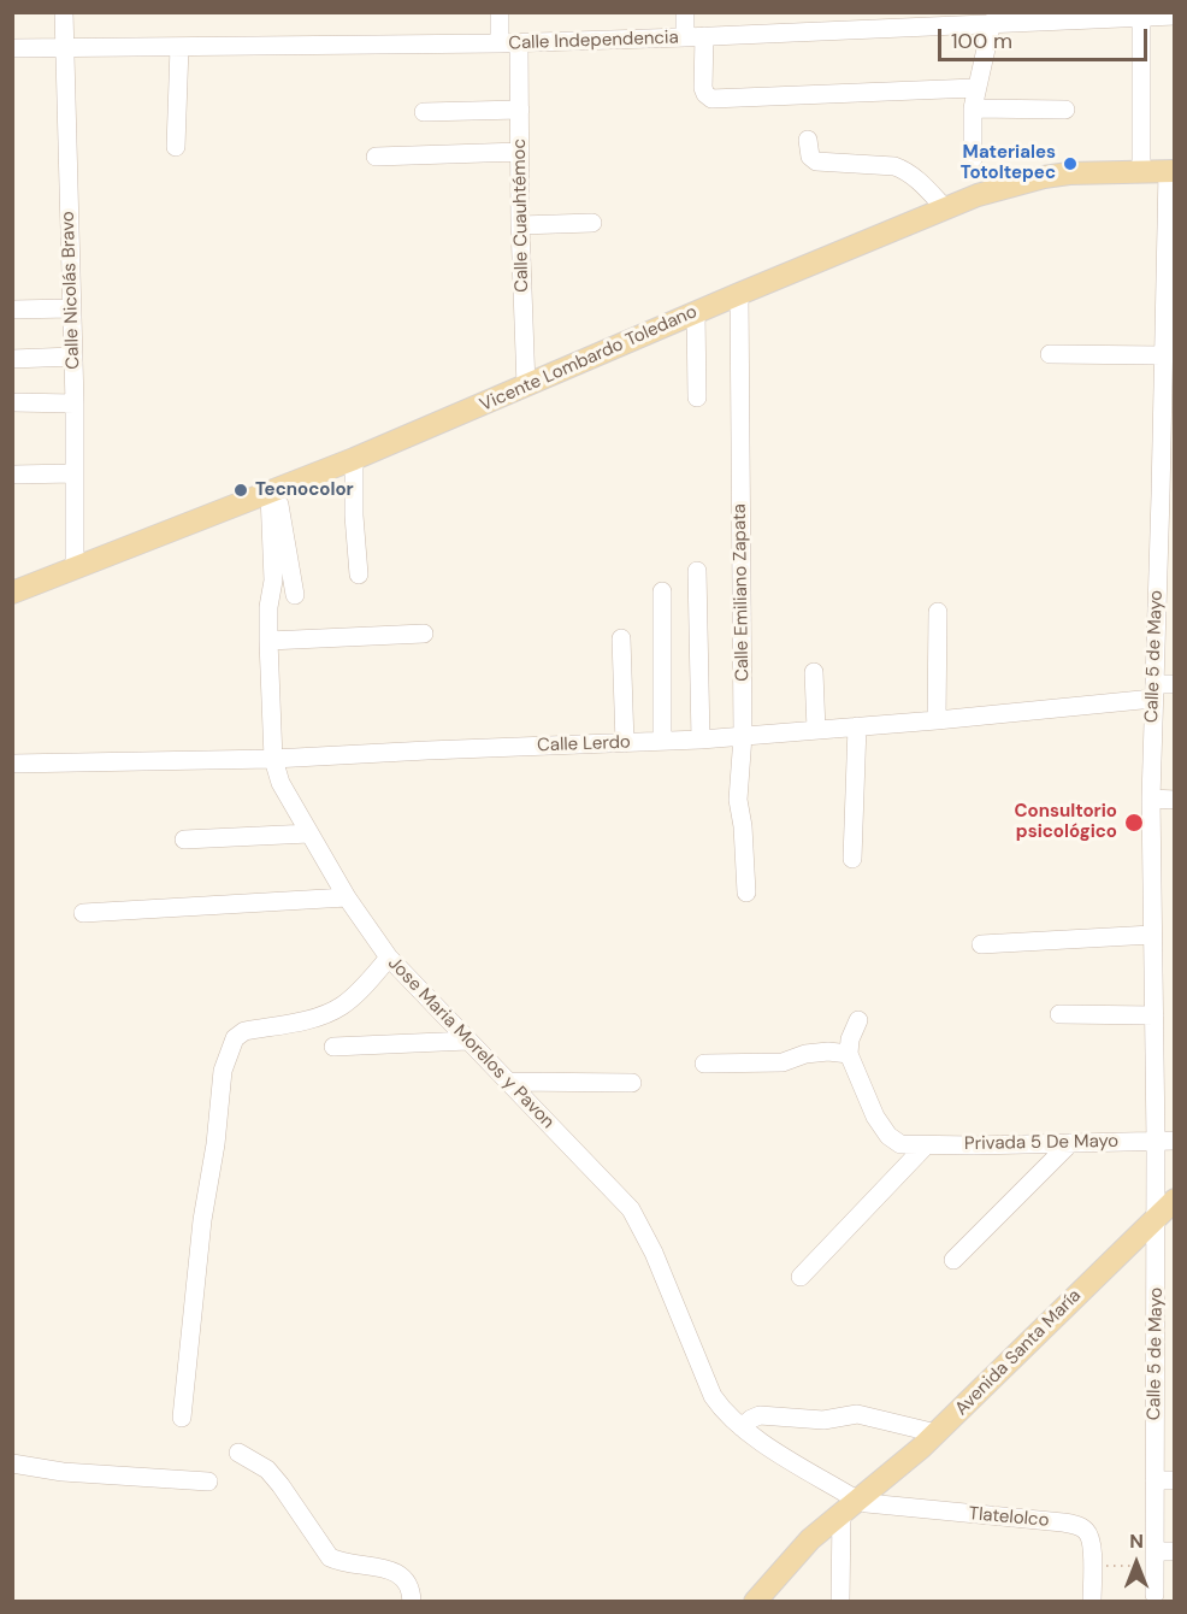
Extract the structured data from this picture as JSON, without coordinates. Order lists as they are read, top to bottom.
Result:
{
  "streets": {
    "main road": ["Vicente Lombardo Toledano", "Avenida Santa María"],
    "street": [
      "Calle Independencia",
      "Calle Cuauhtémoc",
      "Calle Nicolás Bravo",
      "Calle Emiliano Zapata",
      "Calle 5 de Mayo",
      "Calle Lerdo",
      "Jose Maria Morelos y Pavon",
      "Privada 5 De Mayo",
      "Tlatelolco"
    ]
  },
  "crossings": [
    ["Calle Independencia", "Calle Cuauhtémoc"],
    ["Calle Independencia", "Calle Nicolás Bravo"],
    ["Calle Cuauhtémoc", "Vicente Lombardo Toledano"],
    ["Calle Nicolás Bravo", "Vicente Lombardo Toledano"],
    ["Vicente Lombardo Toledano", "Calle Emiliano Zapata"],
    ["Vicente Lombardo Toledano", "Calle 5 de Mayo"],
    ["Vicente Lombardo Toledano", "Jose Maria Morelos y Pavon"],
    ["Calle Emiliano Zapata", "Calle Lerdo"],
    ["Calle 5 de Mayo", "Calle Lerdo"],
    ["Calle 5 de Mayo", "Privada 5 De Mayo"],
    ["Calle 5 de Mayo", "Avenida Santa María"],
    ["Calle Lerdo", "Jose Maria Morelos y Pavon"],
    ["Jose Maria Morelos y Pavon", "Avenida Santa María"],
    ["Jose Maria Morelos y Pavon", "Tlatelolco"],
    ["Avenida Santa María", "Tlatelolco"]
  ],
  "places": ["Materiales Totoltepec", "Tecnocolor", "Consultorio psicológico"],
  "scale_bar": "100 m",
  "north": "top"
}
